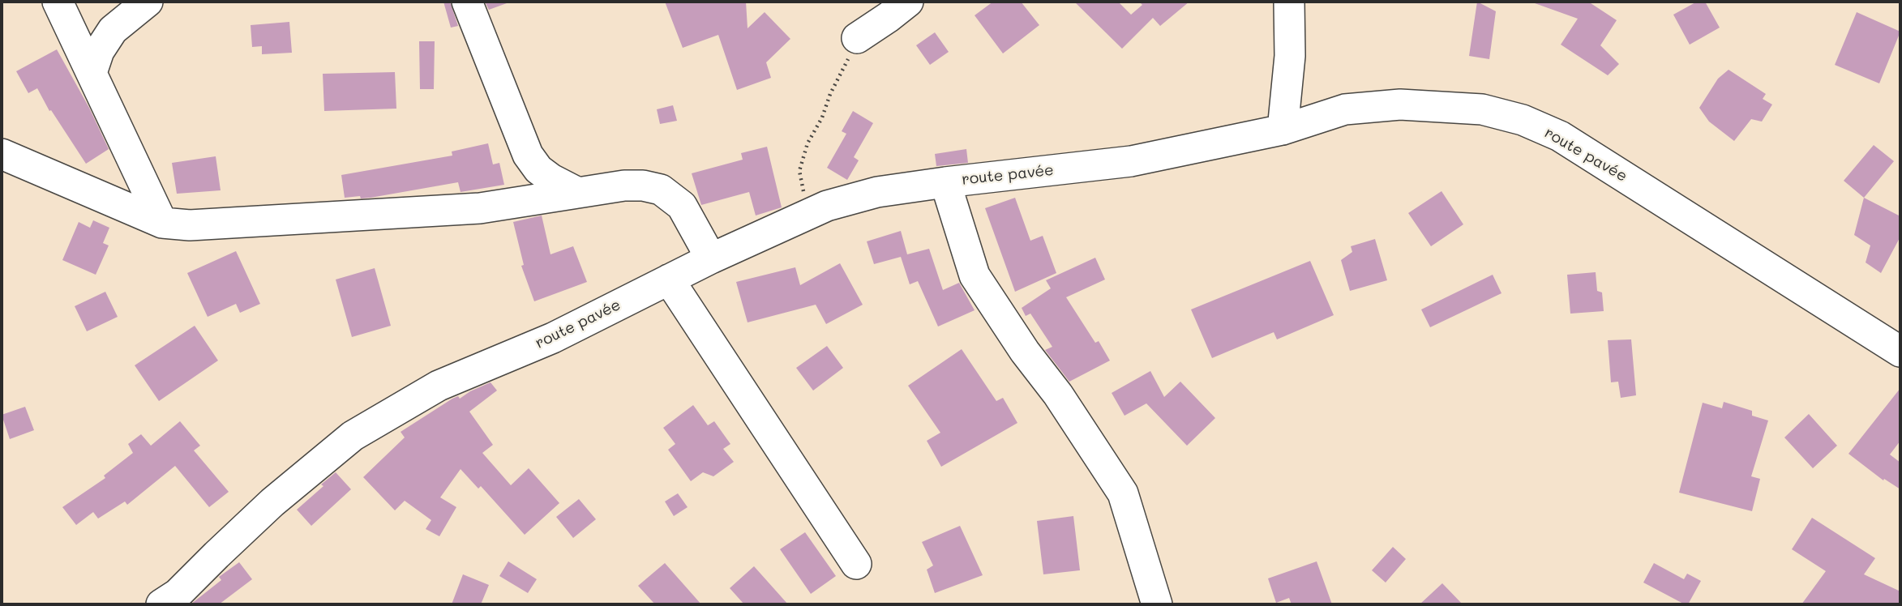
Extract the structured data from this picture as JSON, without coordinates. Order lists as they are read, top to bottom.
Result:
{
  "streets": {
    "street": ["route pavée"]
  }
}
